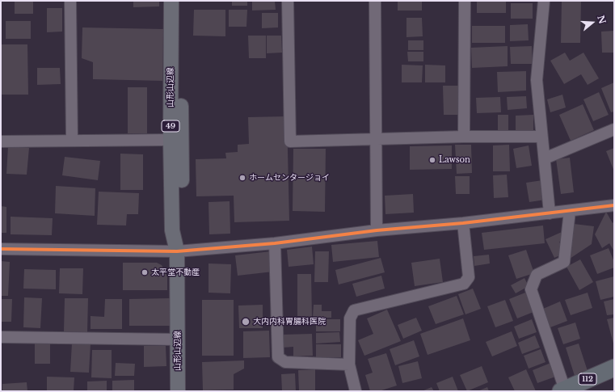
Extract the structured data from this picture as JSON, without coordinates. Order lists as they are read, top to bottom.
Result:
{
  "streets": {
    "highway": ["112"],
    "main road": ["山形山辺線", "49"]
  },
  "places": [
    "Lawson",
    "ホームセンタージョイ",
    "太平堂不動産",
    "大内内科胃腸科医院"
  ],
  "north": "right"
}
